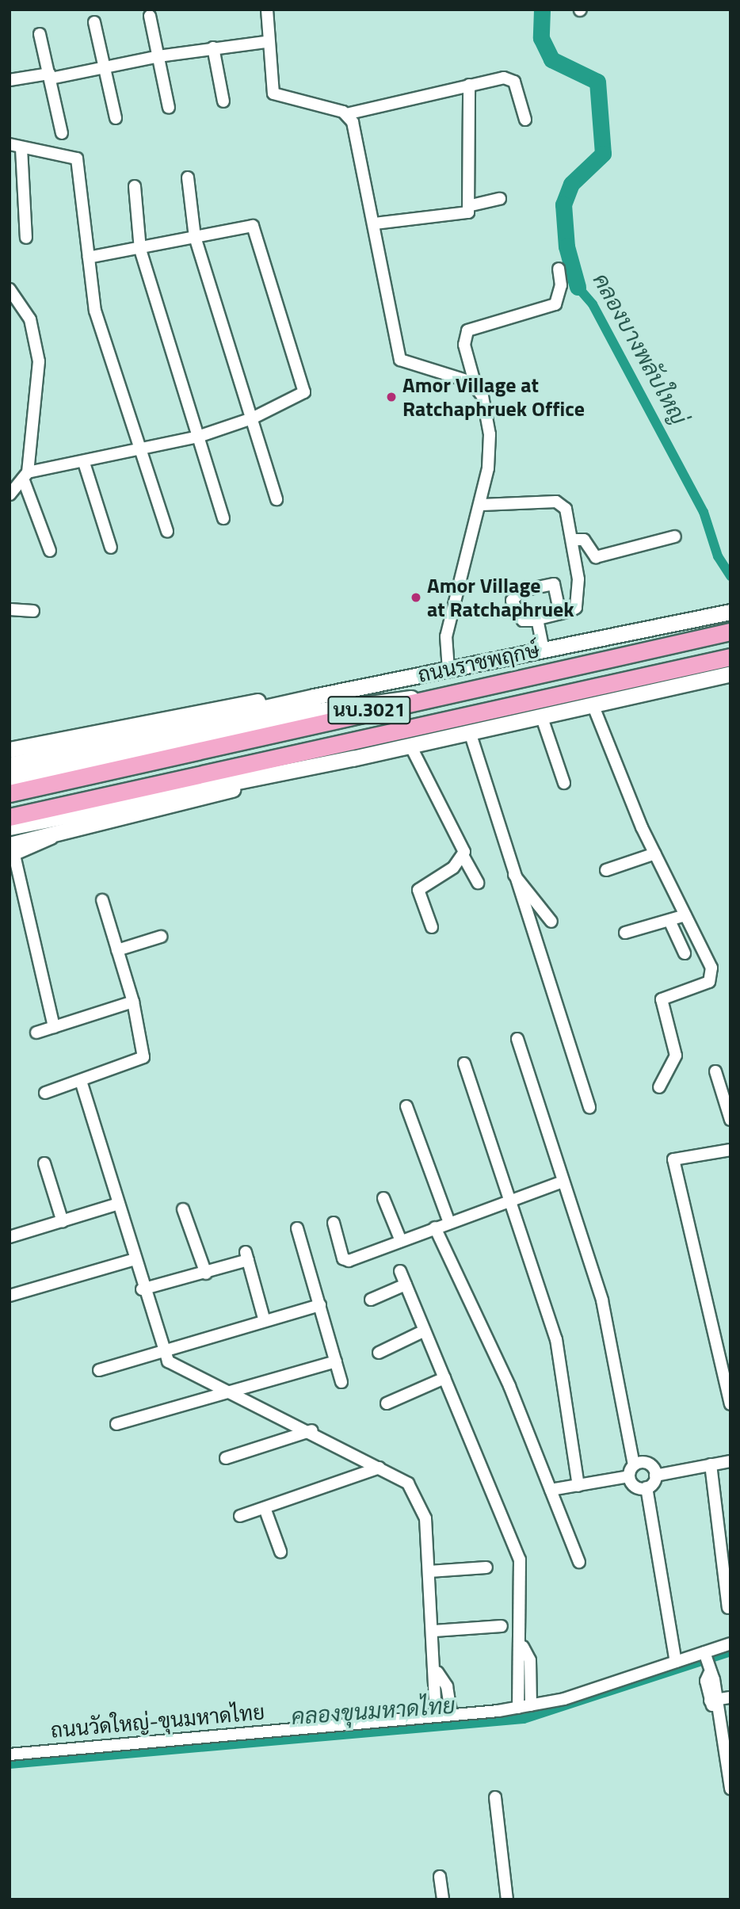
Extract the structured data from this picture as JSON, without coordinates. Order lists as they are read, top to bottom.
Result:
{
  "streets": {
    "main road": ["ถนนราชพฤกษ์", "นบ.3021"],
    "street": ["ถนนวัดใหญ่-ขุนมหาดไทย"]
  },
  "water": ["คลองบางพลับใหญ่", "คลองขุนมหาดไทย"],
  "places": ["Amor Village at Ratchaphruek Office", "Amor Village at Ratchaphruek"]
}
